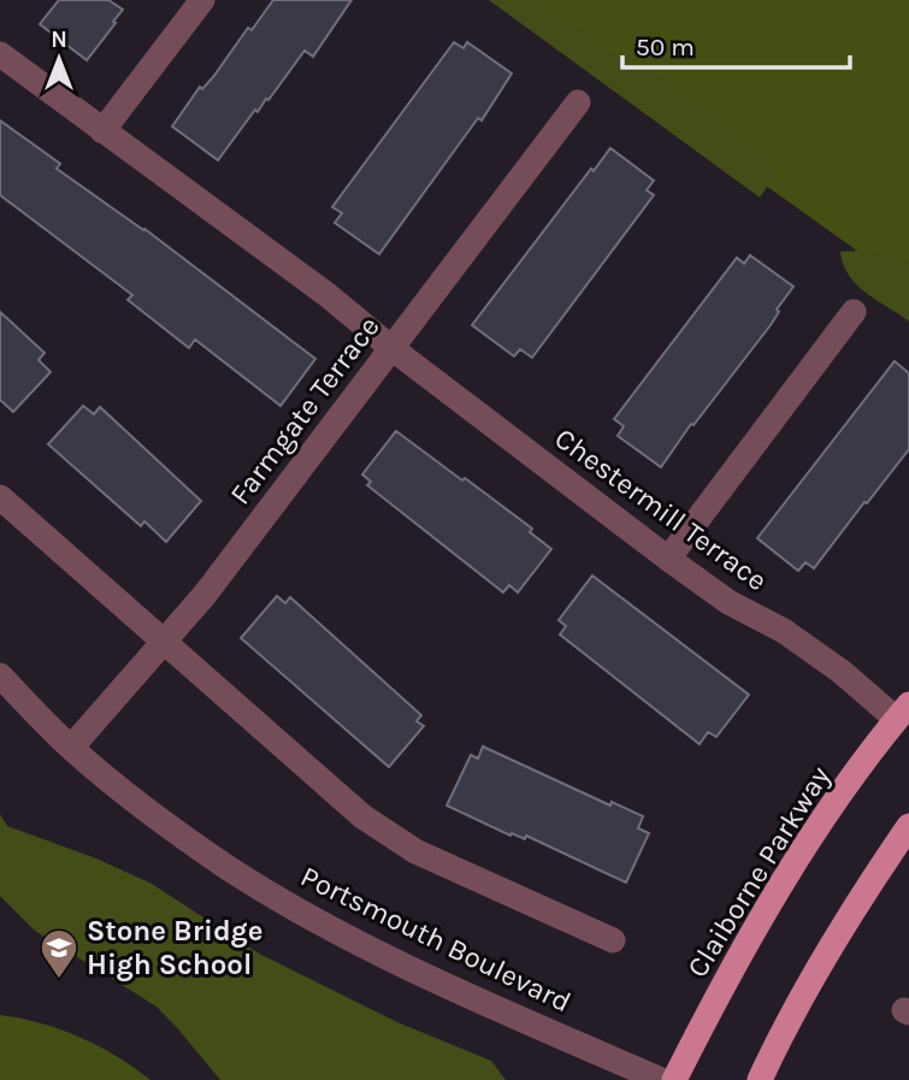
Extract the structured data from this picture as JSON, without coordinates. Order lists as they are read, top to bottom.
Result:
{
  "streets": {
    "main road": ["Claiborne Parkway"],
    "street": ["Farmgate Terrace", "Chestermill Terrace", "Portsmouth Boulevard"]
  },
  "crossings": [
    ["Farmgate Terrace", "Chestermill Terrace"],
    ["Farmgate Terrace", "Portsmouth Boulevard"],
    ["Chestermill Terrace", "Claiborne Parkway"]
  ],
  "places": {
    "school or university": ["Stone Bridge High School"]
  },
  "scale_bar": "50 m",
  "north": "top"
}
